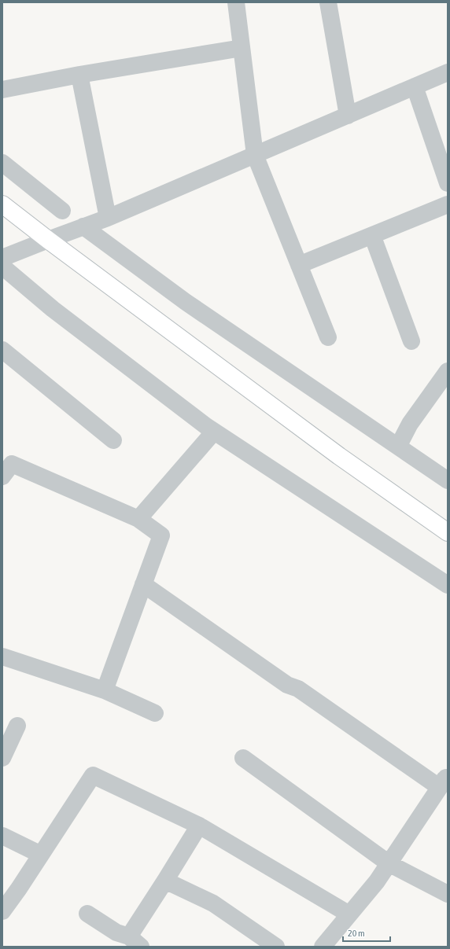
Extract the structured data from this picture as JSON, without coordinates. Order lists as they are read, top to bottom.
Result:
{
  "scale_bar": "20 m"
}
